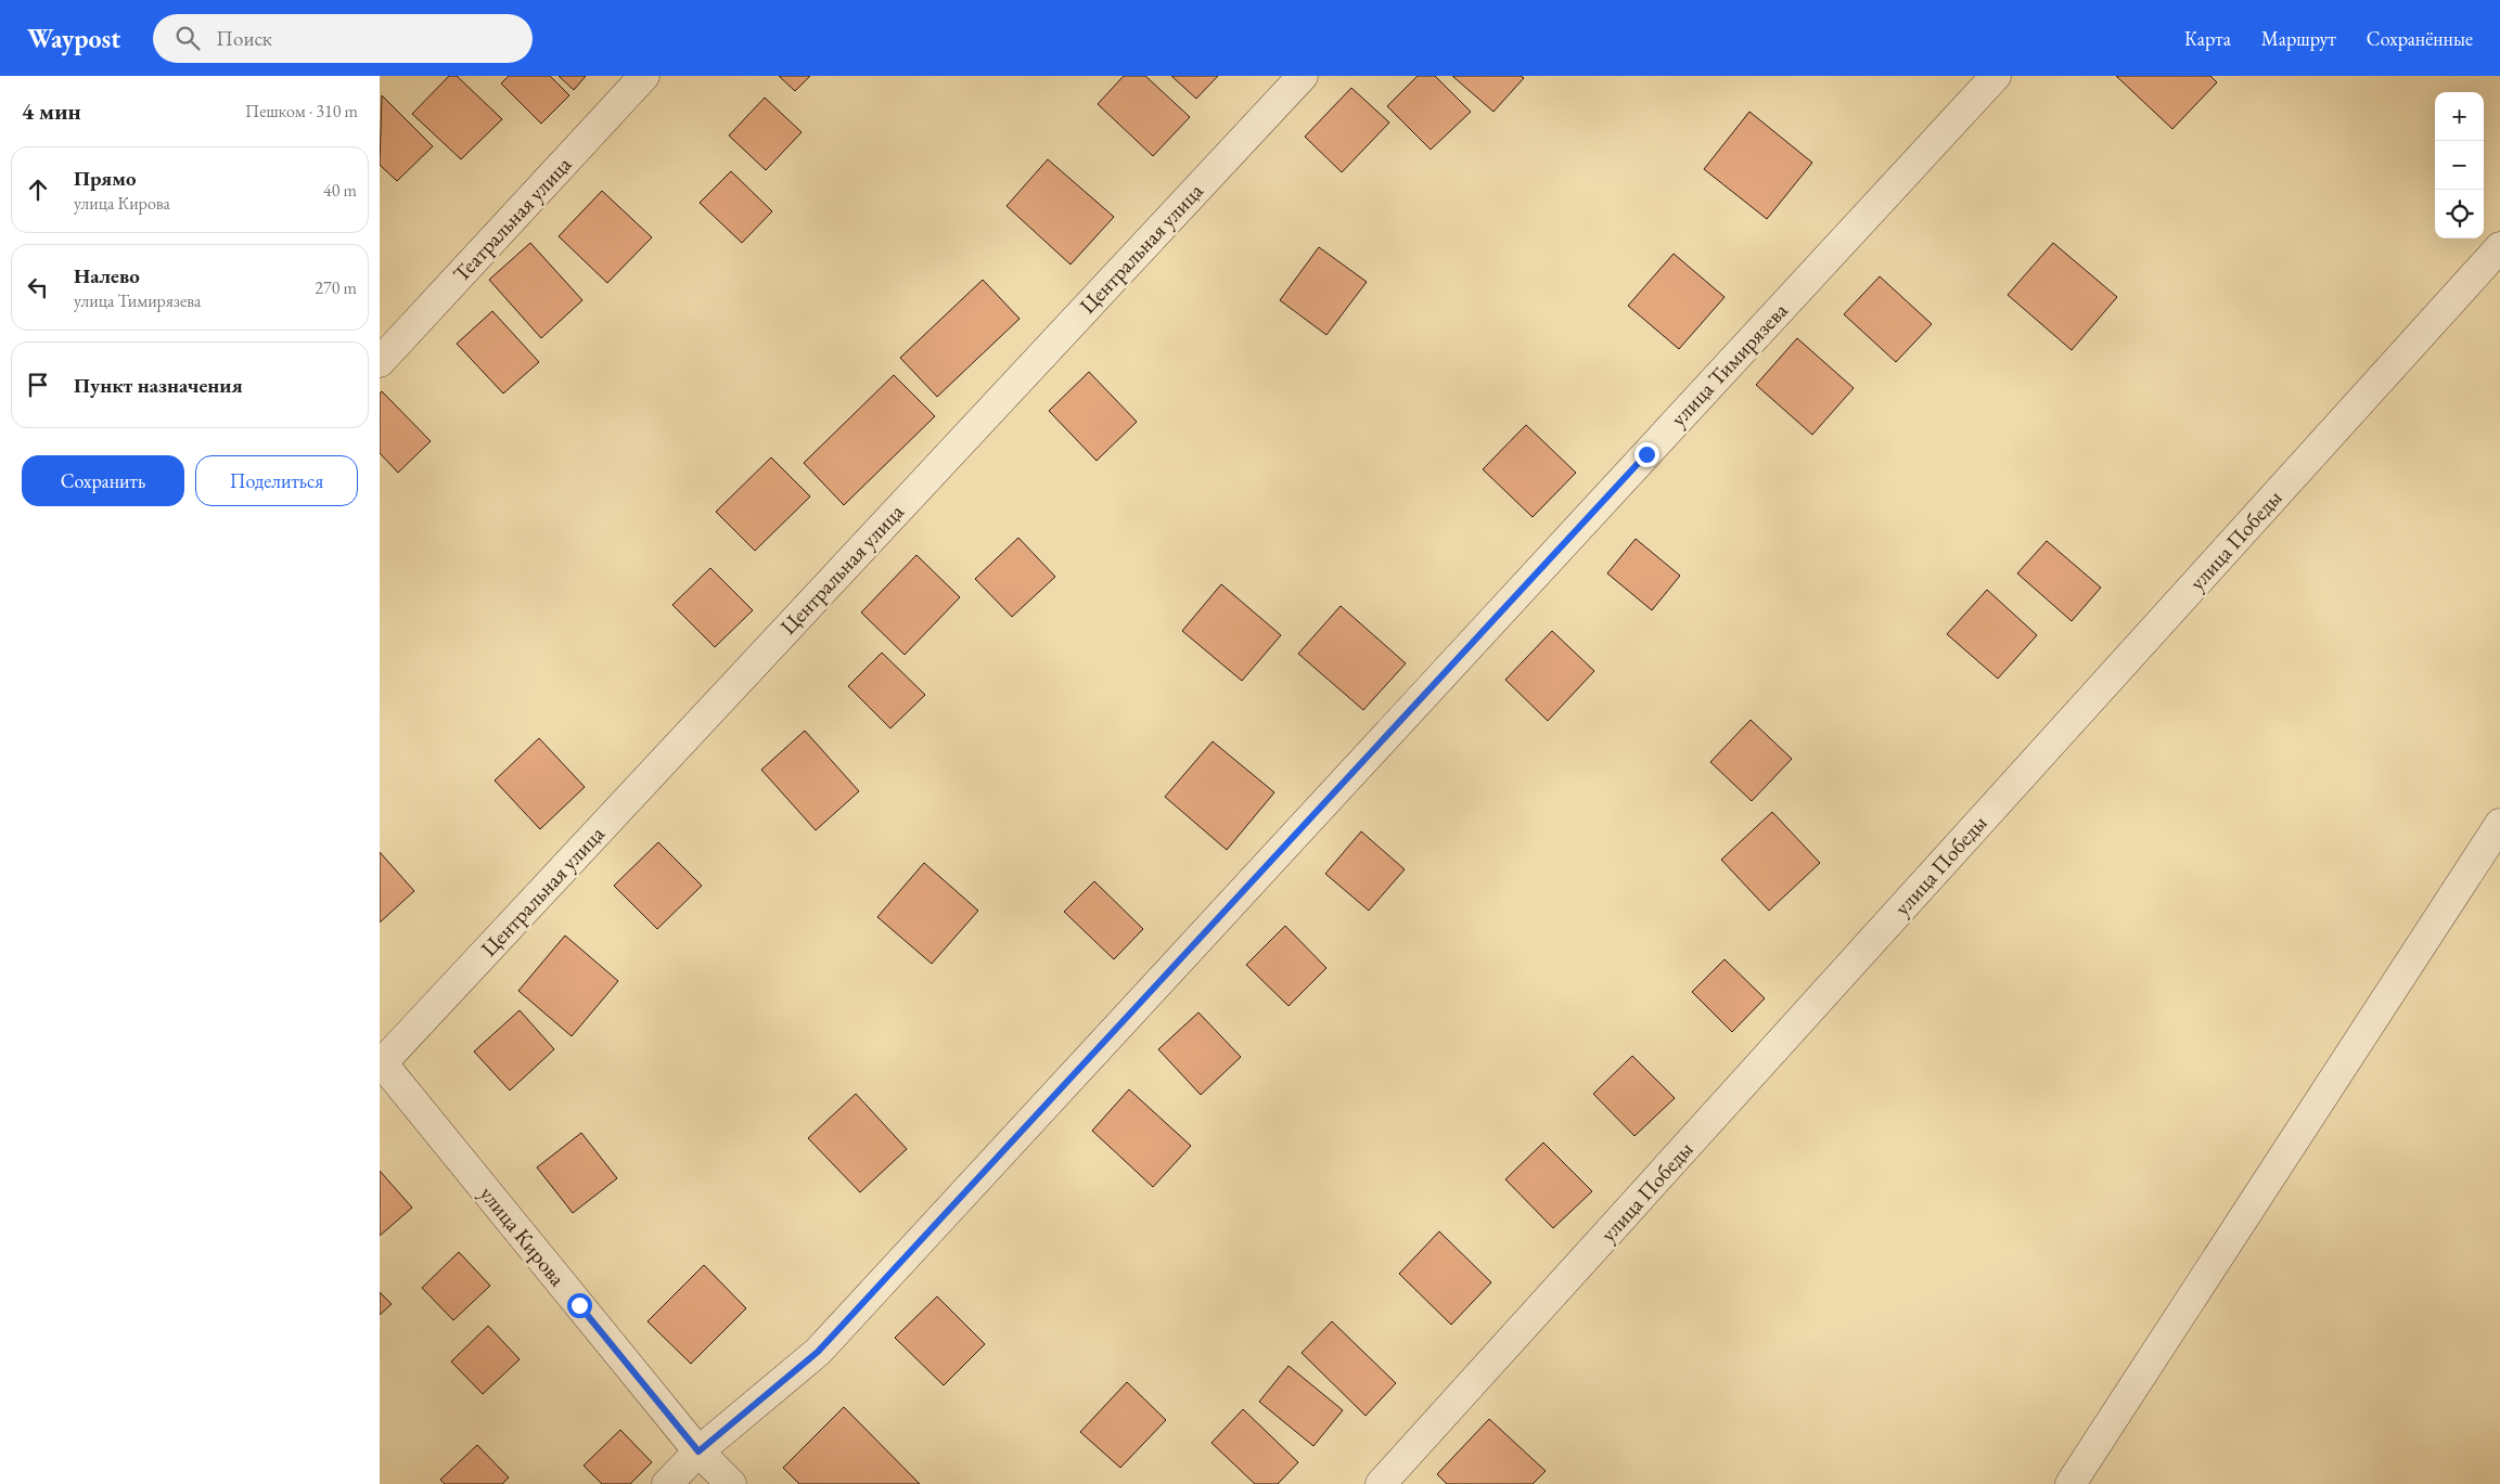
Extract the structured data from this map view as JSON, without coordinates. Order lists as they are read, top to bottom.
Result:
{
  "streets": {
    "street": [
      "Театральная улица",
      "Центральная улица",
      "улица Тимирязева",
      "улица Победы",
      "улица Кирова"
    ]
  },
  "crossings": [
    ["Центральная улица", "улица Кирова"],
    ["улица Тимирязева", "улица Кирова"]
  ],
  "page": {
    "header": "Waypost",
    "search": "Поиск",
    "nav": ["Карта", "Маршрут", "Сохранённые"],
    "heading": ["4 мин", "Пешком · 310 m"],
    "map_buttons": ["+", "−"],
    "list": [
      ["Прямо", "улица Кирова", "40 m"],
      ["Налево", "улица Тимирязева", "270 m"],
      "Пункт назначения"
    ],
    "buttons": ["Сохранить", "Поделиться"]
  }
}
